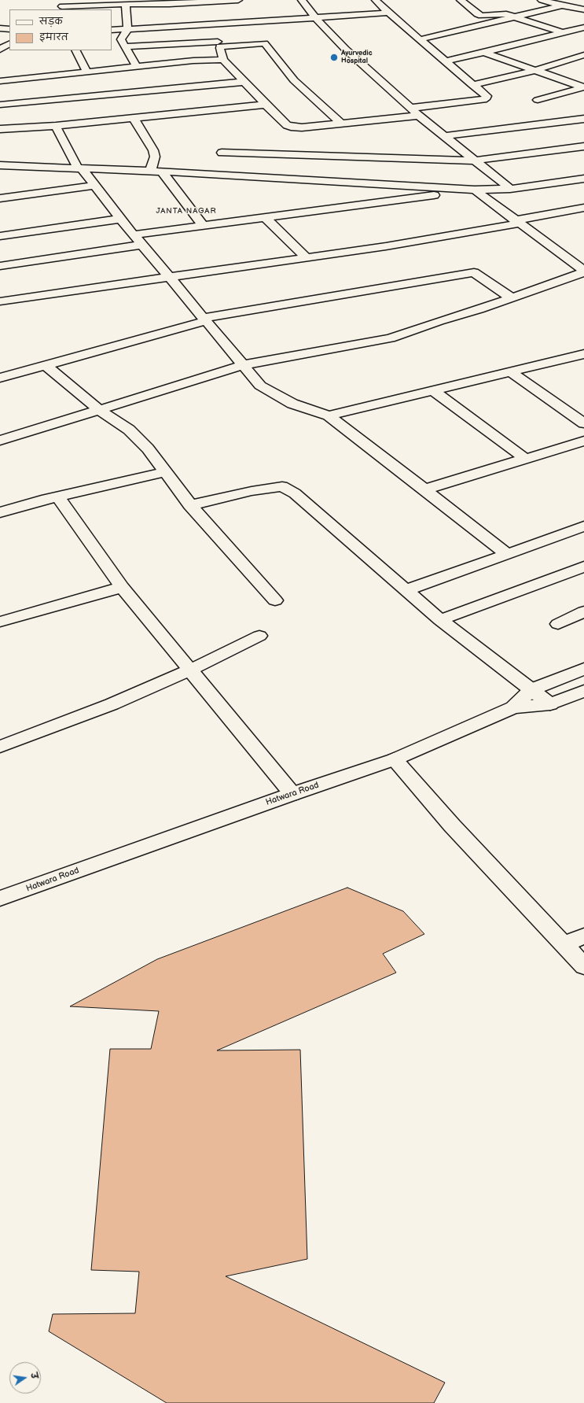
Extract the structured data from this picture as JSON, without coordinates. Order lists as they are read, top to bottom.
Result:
{
  "streets": {
    "street": ["Hatwara Road"]
  },
  "districts": ["JANTA NAGAR"],
  "places": ["Ayurvedic Hospital"],
  "legend": ["सड़क", "इमारत"],
  "north": "right"
}
